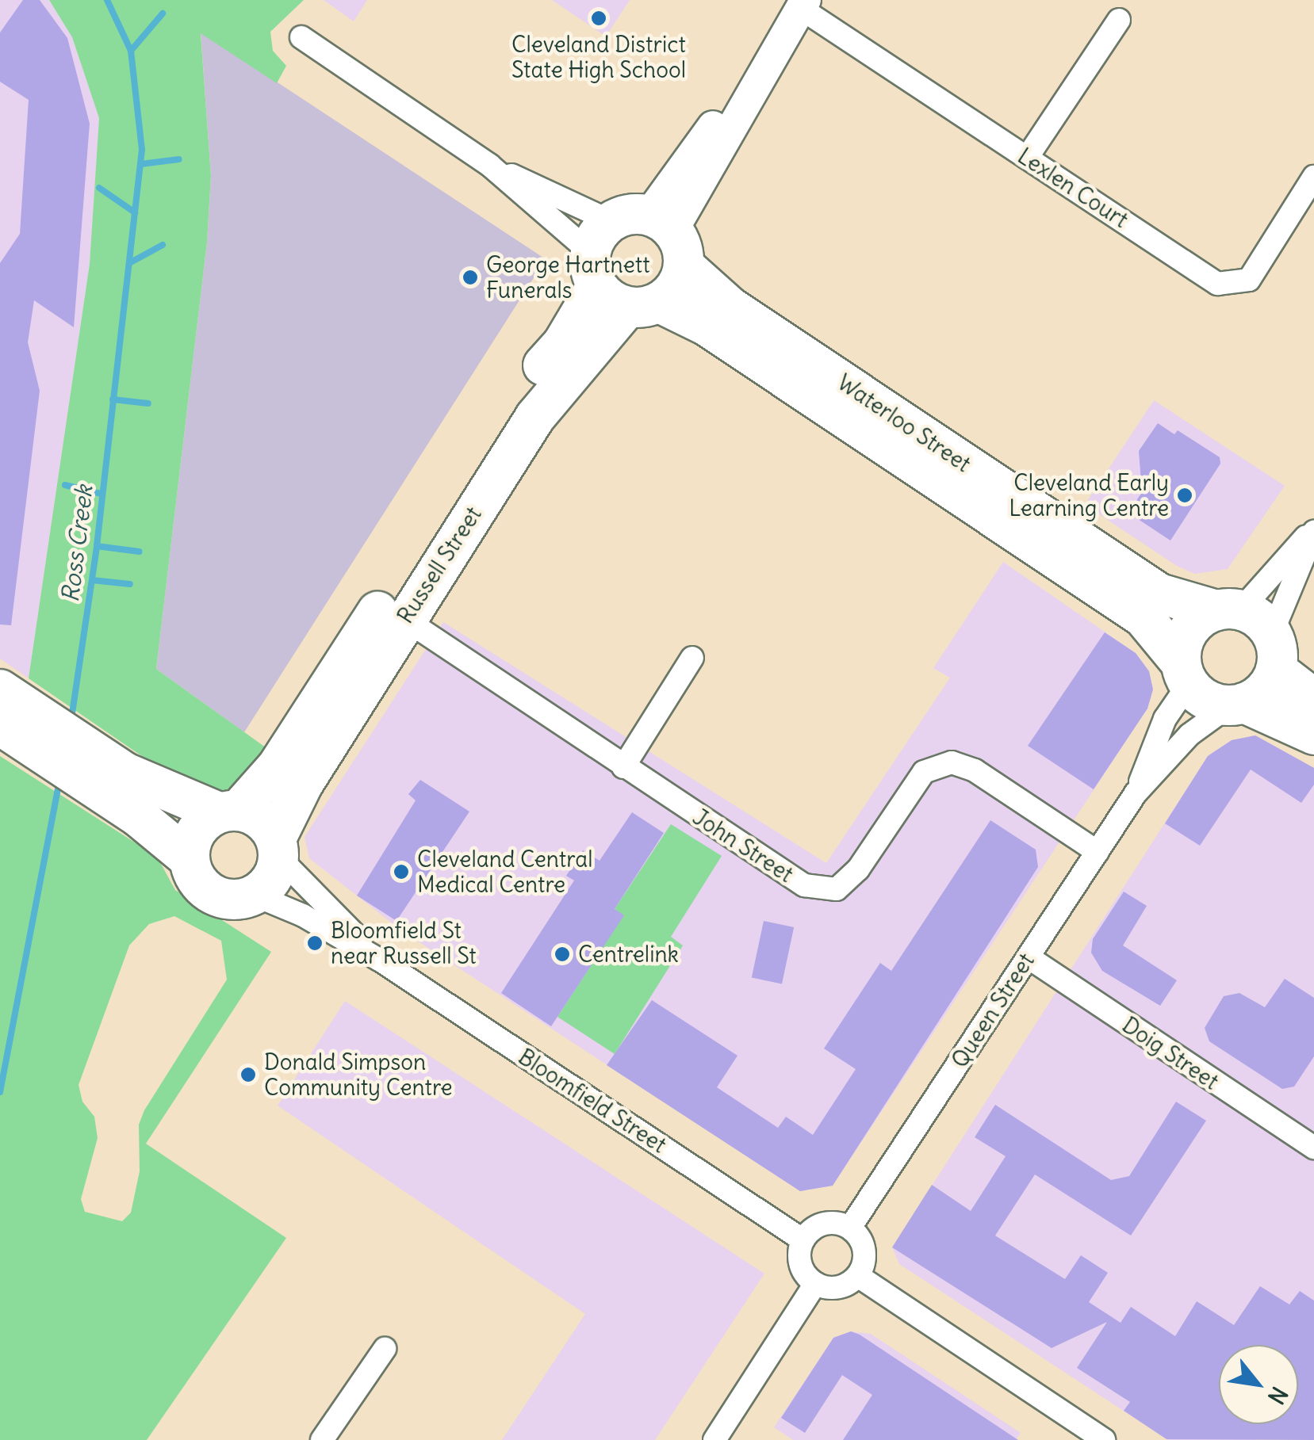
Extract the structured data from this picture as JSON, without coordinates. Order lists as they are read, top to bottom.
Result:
{
  "streets": {
    "highway": ["Waterloo Street", "Russell Street"],
    "street": [
      "Lexlen Court",
      "John Street",
      "Queen Street",
      "Doig Street",
      "Bloomfield Street"
    ]
  },
  "crossings": [
    ["Waterloo Street", "Russell Street"],
    ["Waterloo Street", "Queen Street"],
    ["Russell Street", "John Street"],
    ["Russell Street", "Bloomfield Street"],
    ["John Street", "Queen Street"],
    ["Queen Street", "Doig Street"],
    ["Queen Street", "Bloomfield Street"]
  ],
  "water": ["Ross Creek"],
  "places": [
    "Cleveland District State High School",
    "George Hartnett Funerals",
    "Cleveland Early Learning Centre",
    "Cleveland Central Medical Centre",
    "Bloomfield St near Russell St",
    "Centrelink",
    "Donald Simpson Community Centre"
  ],
  "north": "bottom right"
}
